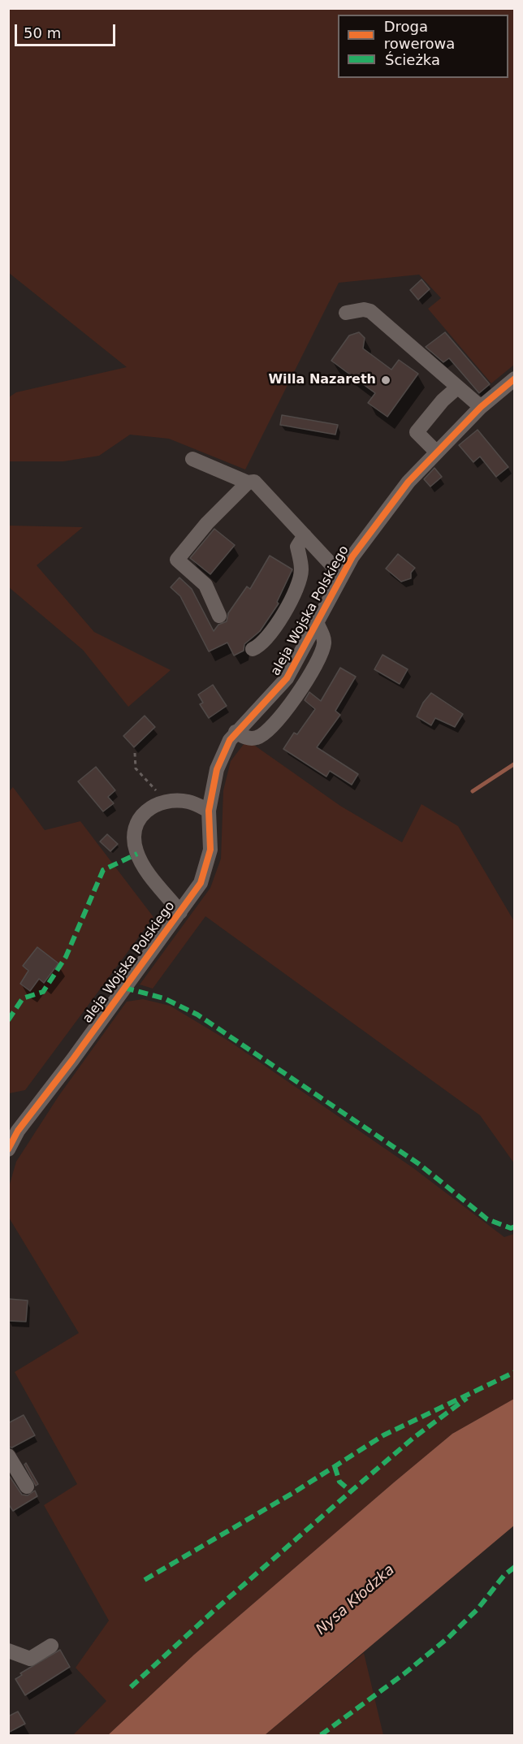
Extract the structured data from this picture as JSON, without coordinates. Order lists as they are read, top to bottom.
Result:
{
  "streets": {
    "street": ["aleja Wojska Polskiego"]
  },
  "water": ["Nysa Kłodzka"],
  "places": ["Willa Nazareth"],
  "legend": ["Droga rowerowa", "Ścieżka"],
  "scale_bar": "50 m"
}
